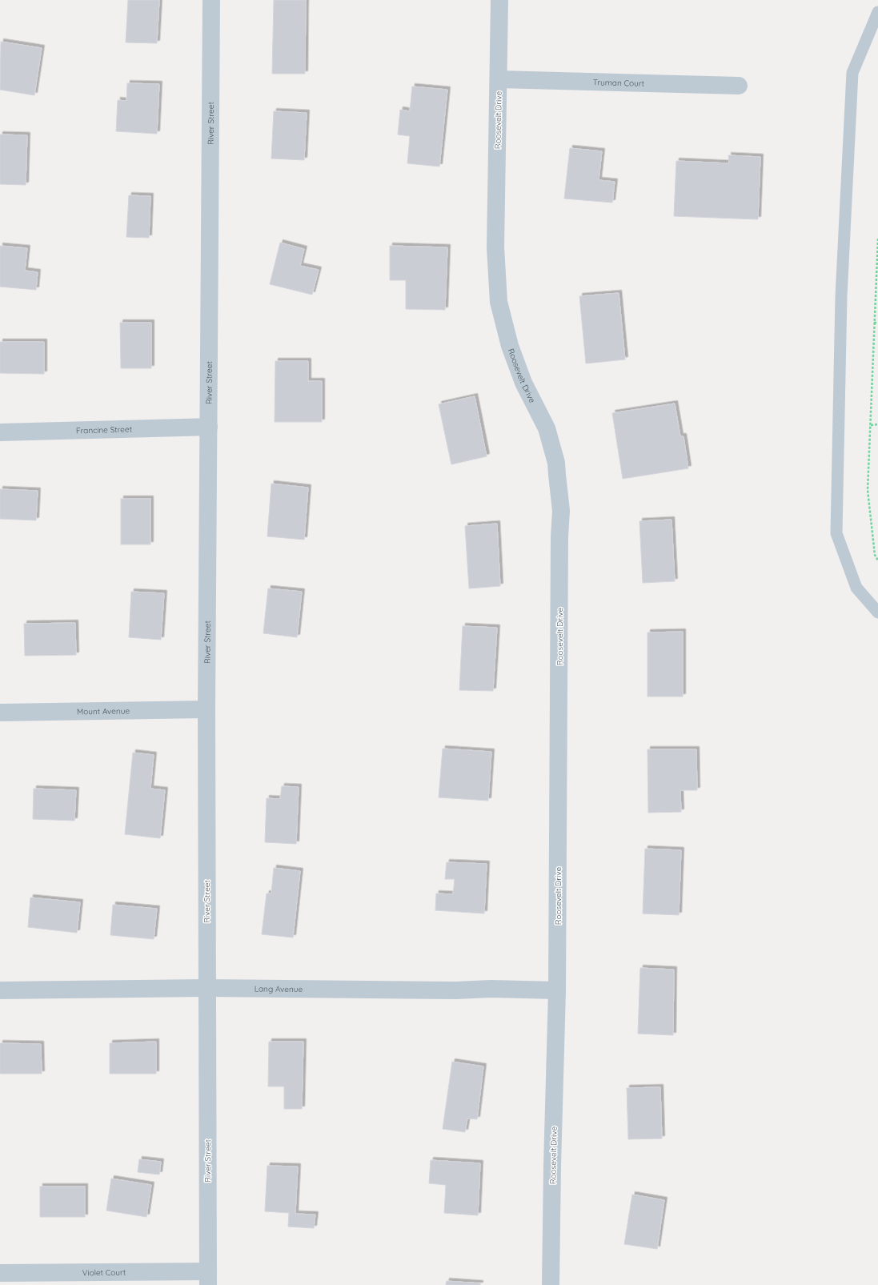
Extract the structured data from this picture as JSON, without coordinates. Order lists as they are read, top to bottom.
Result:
{
  "streets": {
    "street": [
      "Truman Court",
      "Roosevelt Drive",
      "River Street",
      "Francine Street",
      "Mount Avenue",
      "Lang Avenue",
      "Violet Court"
    ]
  },
  "crossings": [
    ["Truman Court", "Roosevelt Drive"],
    ["Roosevelt Drive", "Lang Avenue"],
    ["River Street", "Francine Street"],
    ["River Street", "Mount Avenue"],
    ["River Street", "Lang Avenue"],
    ["River Street", "Violet Court"]
  ]
}
